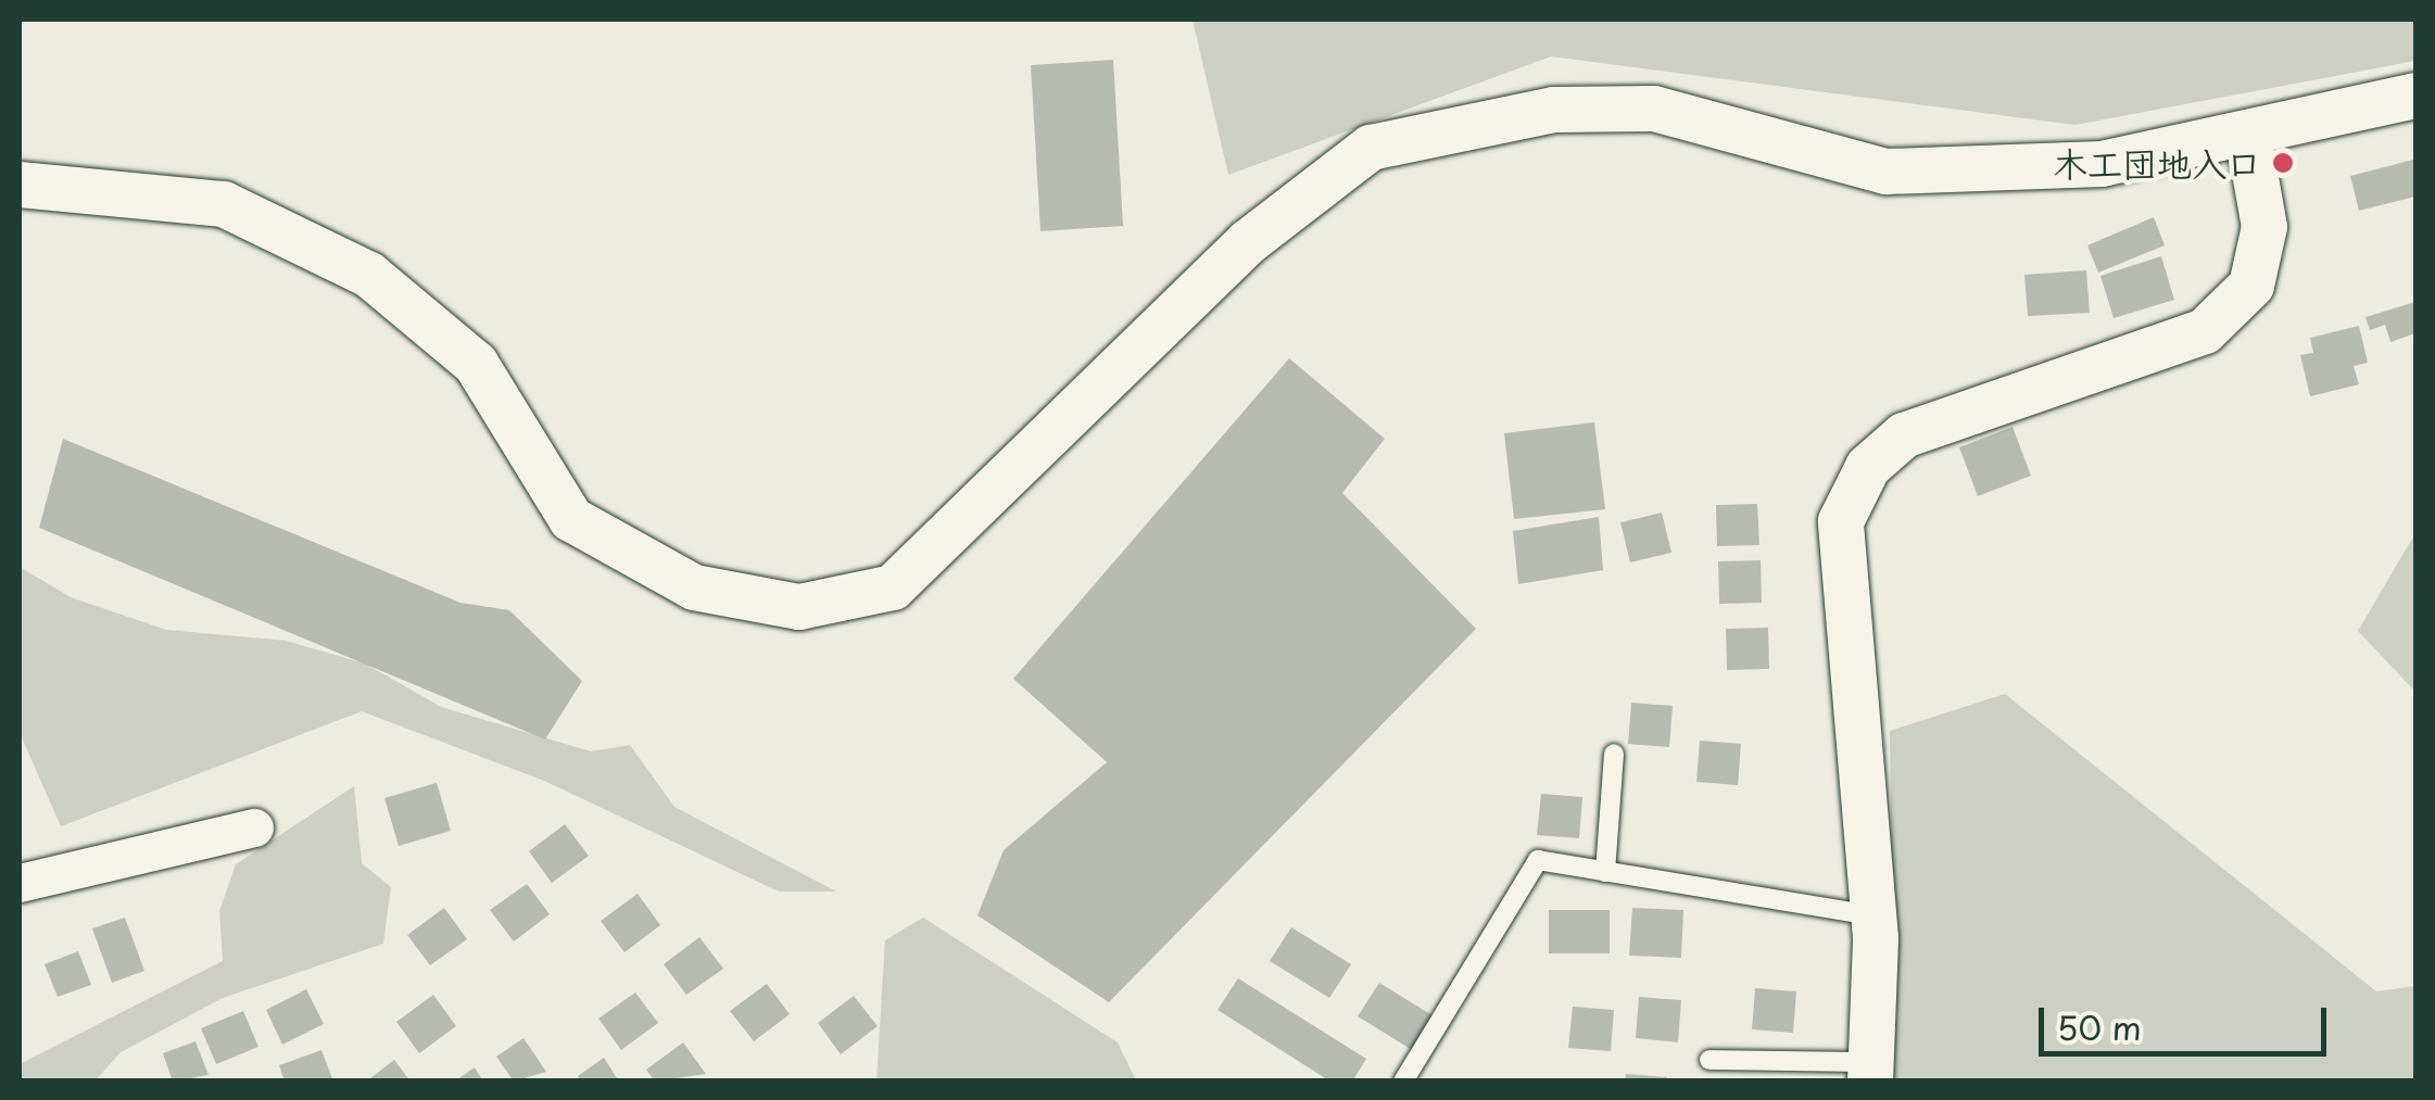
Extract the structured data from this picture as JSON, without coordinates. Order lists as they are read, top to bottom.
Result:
{
  "places": ["木工団地入口"],
  "scale_bar": "50 m"
}
